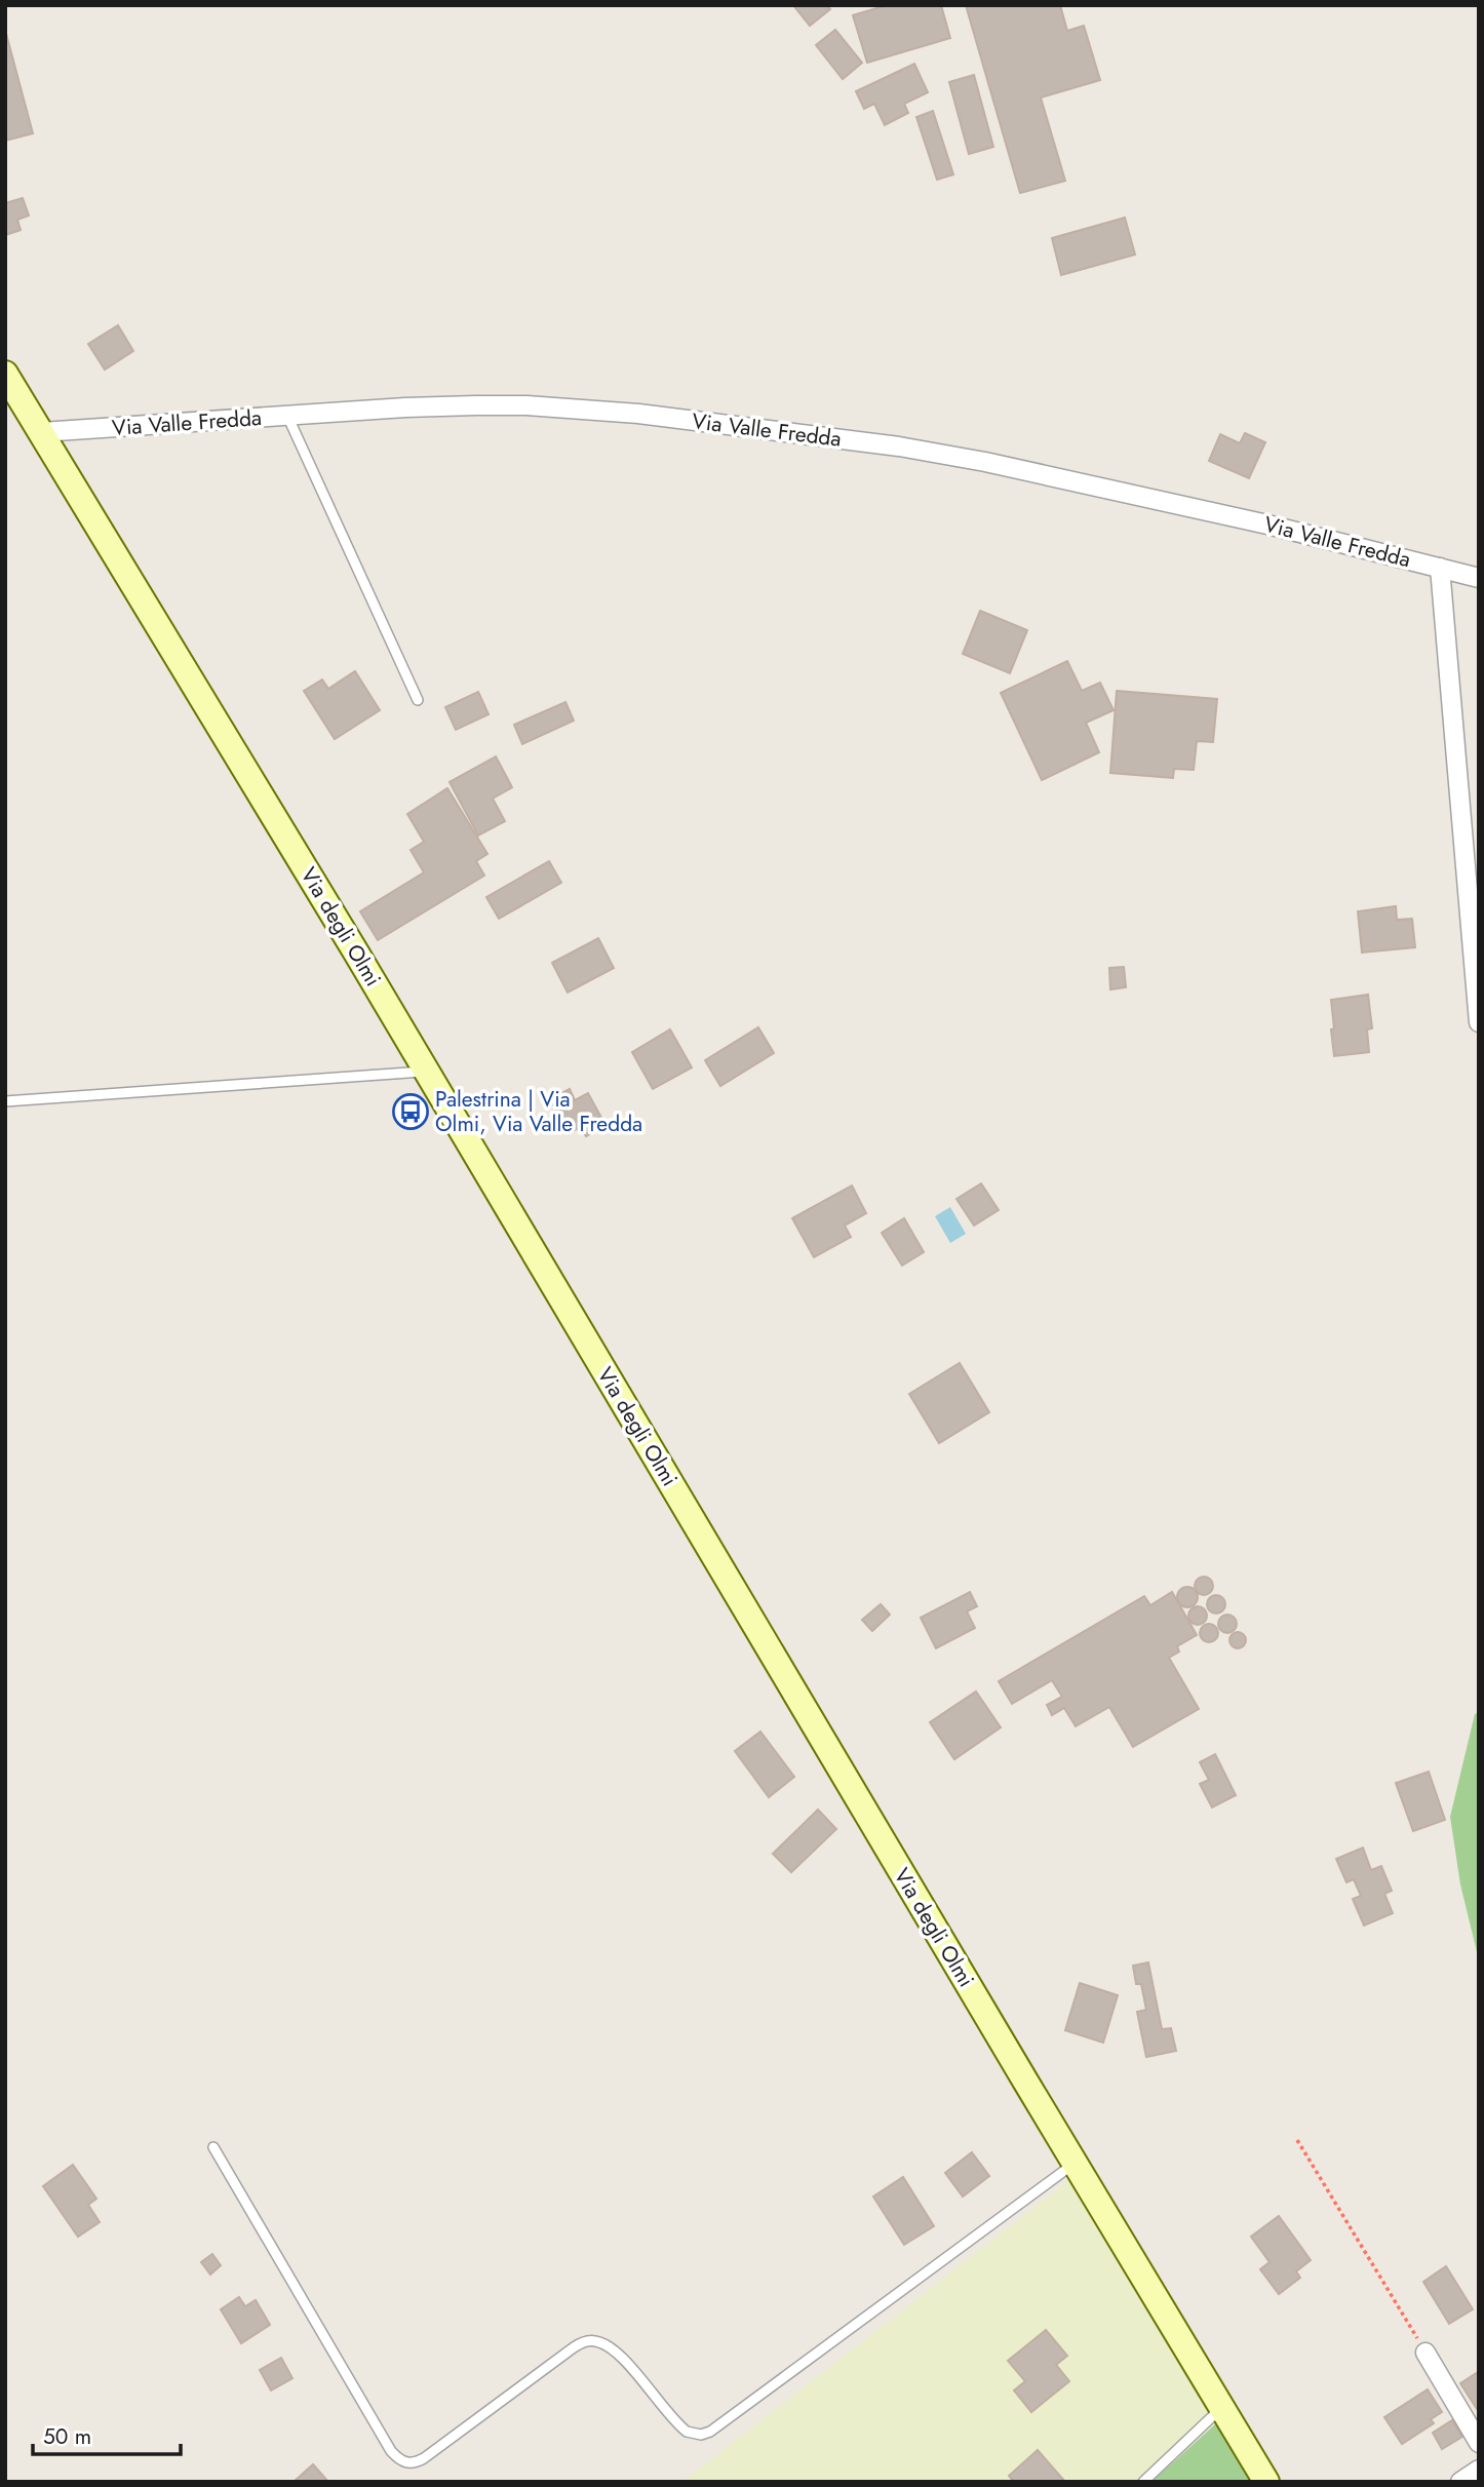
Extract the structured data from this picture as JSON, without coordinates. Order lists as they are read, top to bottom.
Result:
{
  "streets": {
    "street": ["Via Valle Fredda", "Via degli Olmi"]
  },
  "crossings": [
    ["Via Valle Fredda", "Via degli Olmi"]
  ],
  "places": {
    "bus stop": ["Palestrina | Via Olmi, Via Valle Fredda"]
  },
  "scale_bar": "50 m"
}
